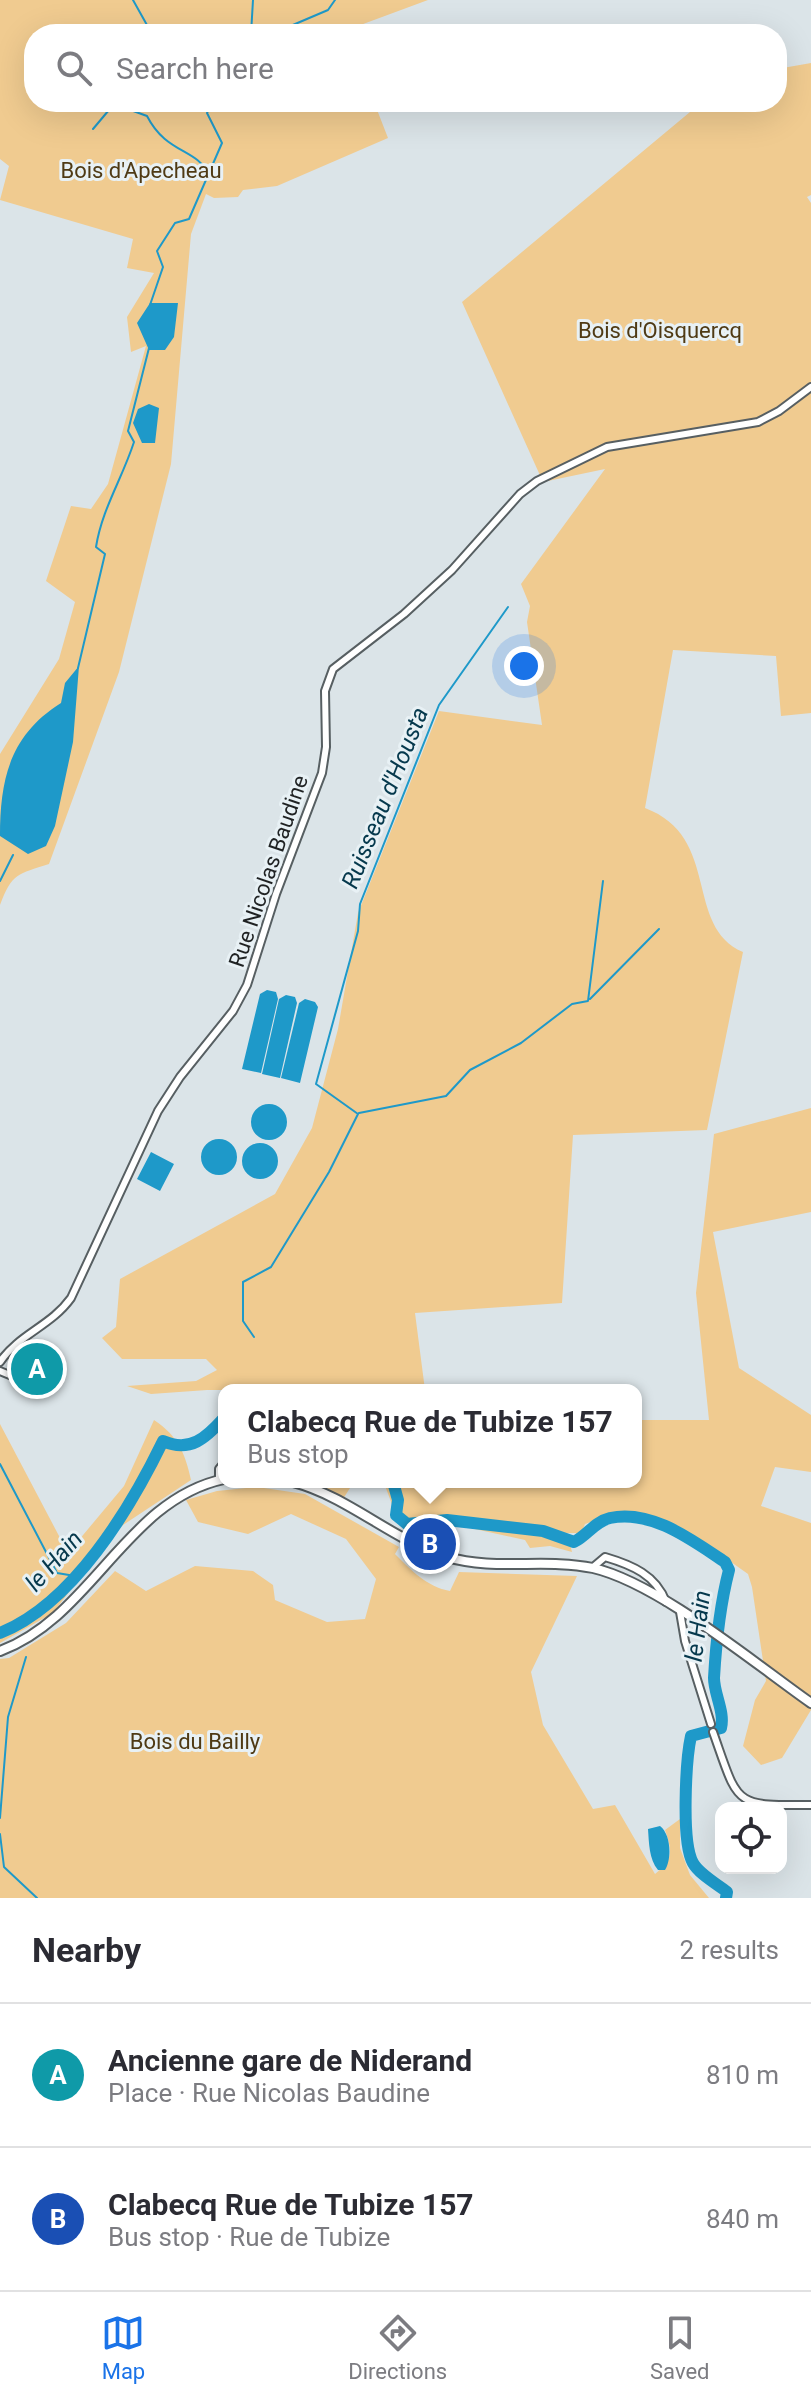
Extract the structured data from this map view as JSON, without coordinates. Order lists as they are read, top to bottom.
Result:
{
  "streets": {
    "street": ["Rue Nicolas Baudine"]
  },
  "water": ["Ruisseau d'Housta", "le Hain"],
  "parks": ["Bois d'Apecheau", "Bois d'Oisquercq", "Bois du Bailly"],
  "page": {
    "search": "Search here",
    "pins": ["A", "B"],
    "popup": ["Clabecq Rue de Tubize 157", "Bus stop"],
    "heading": ["Nearby", "2 results"],
    "list": [
      {
        "mark": "A",
        "name": "Ancienne gare de Niderand",
        "note": "Place · Rue Nicolas Baudine",
        "value": "810 m"
      },
      {
        "mark": "B",
        "name": "Clabecq Rue de Tubize 157",
        "note": "Bus stop · Rue de Tubize",
        "value": "840 m"
      }
    ],
    "nav": ["Map", "Directions", "Saved"]
  }
}
